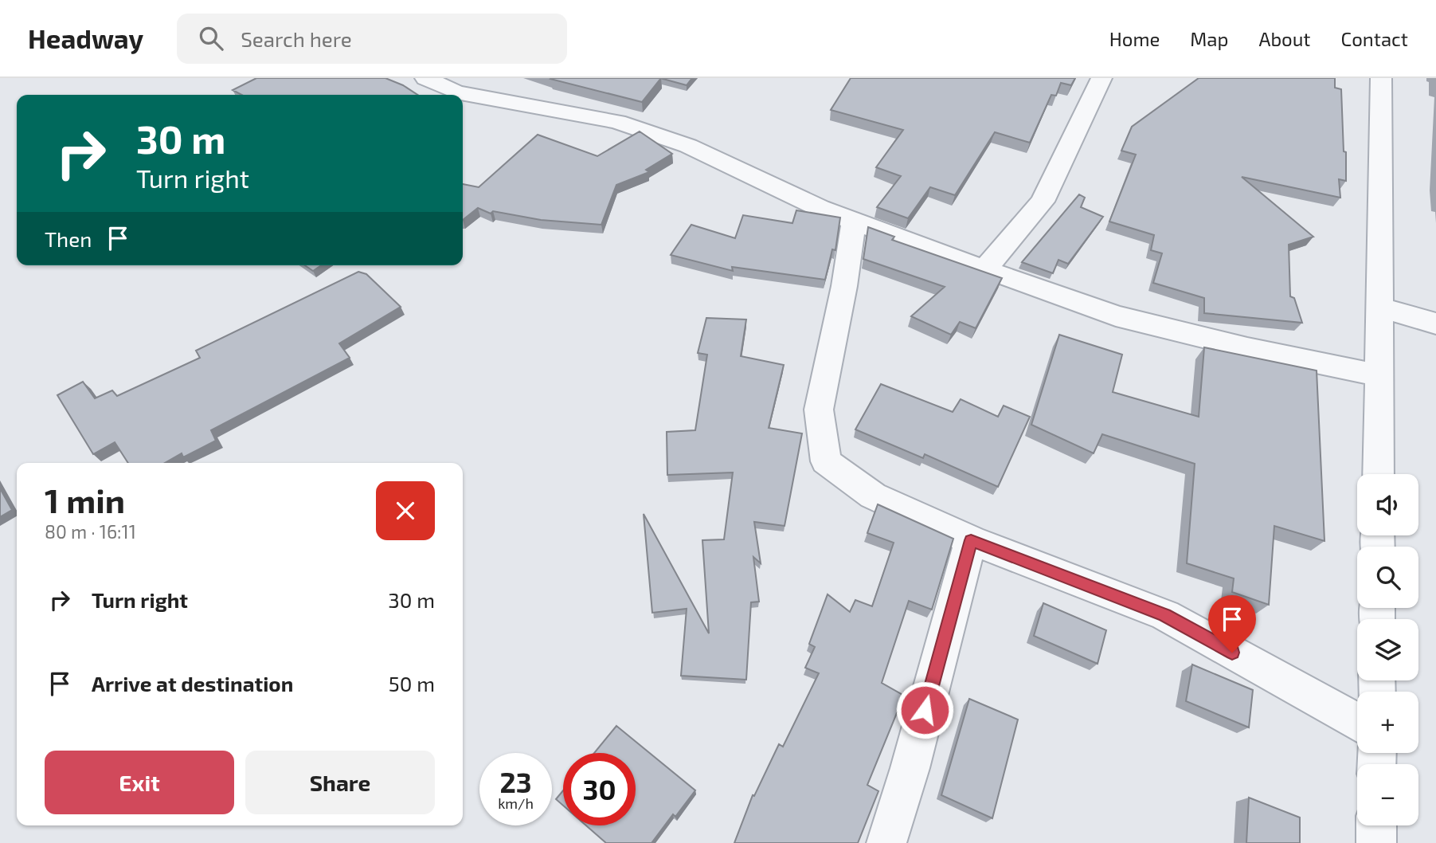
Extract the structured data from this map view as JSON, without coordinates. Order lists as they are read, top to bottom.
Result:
{
  "page": {
    "header": "Headway",
    "search": "Search here",
    "nav": [
      "Home",
      "Map",
      "About",
      "Contact"
    ],
    "turn": ["30 m", "Turn right"],
    "then": "Then",
    "heading": ["1 min", "80 m · 16:11"],
    "map_buttons": ["+", "−"],
    "list": [
      {
        "name": "Turn right",
        "value": "30 m"
      },
      {
        "name": "Arrive at destination",
        "value": "50 m"
      }
    ],
    "buttons": ["Exit", "Share"],
    "speed": "23 km/h",
    "limit": "30"
  }
}
